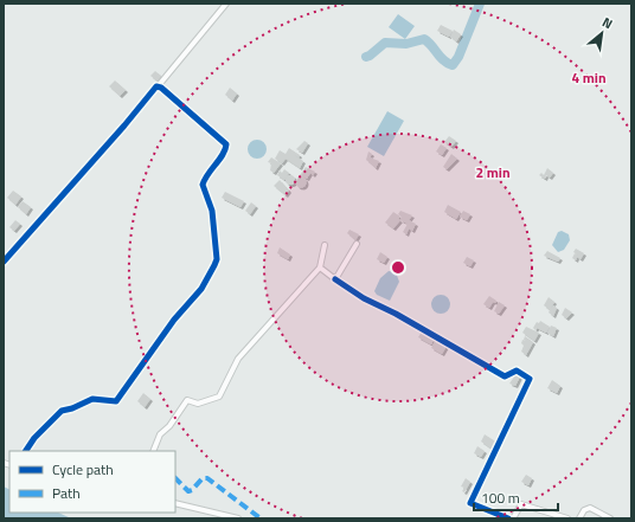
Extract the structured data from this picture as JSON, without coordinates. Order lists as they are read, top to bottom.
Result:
{
  "legend": ["Cycle path", "Path"],
  "scale_bar": "100 m",
  "north": "top right",
  "rings": ["4 min", "2 min"]
}
